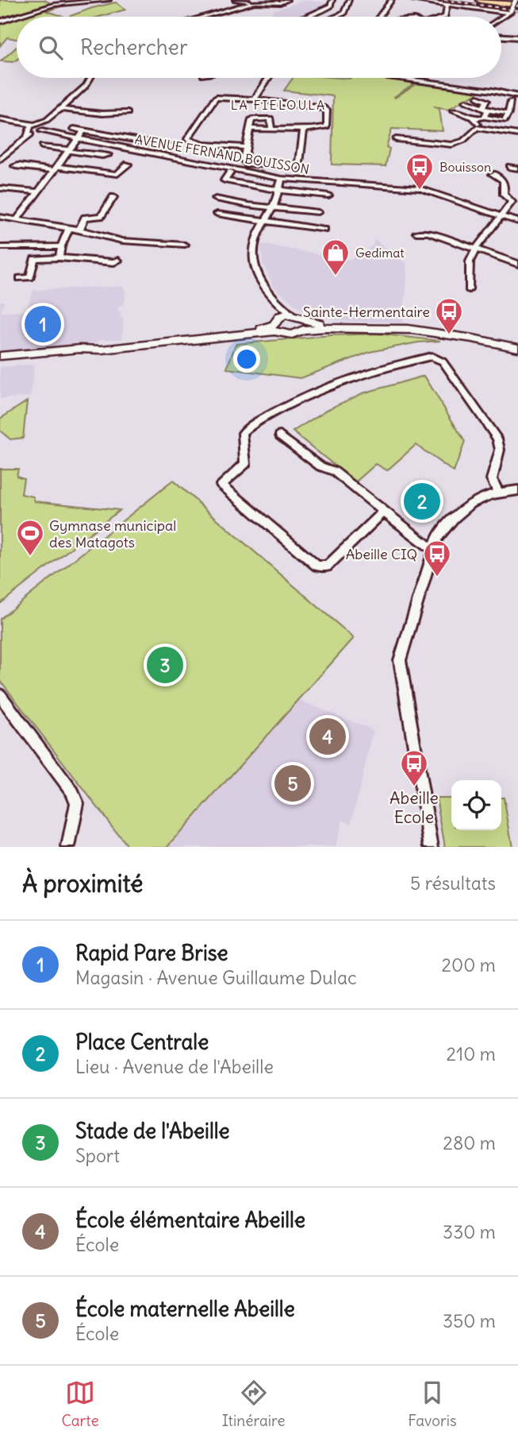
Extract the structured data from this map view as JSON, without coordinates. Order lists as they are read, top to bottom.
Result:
{
  "streets": {
    "street": ["AVENUE FERNAND BOUISSON"]
  },
  "districts": ["LA FIELOULA"],
  "places": {
    "bus stop": [
      "Bouisson",
      "Sainte-Hermentaire",
      "Abeille CIQ",
      "Abeille Ecole"
    ],
    "shop": ["Gedimat"],
    "sports": ["Gymnase municipal des Matagots"]
  },
  "page": {
    "search": "Rechercher",
    "pins": [
      "1",
      "2",
      "3",
      "4",
      "5"
    ],
    "heading": ["À proximité", "5 résultats"],
    "list": [
      {
        "mark": "1",
        "name": "Rapid Pare Brise",
        "note": "Magasin · Avenue Guillaume Dulac",
        "value": "200 m"
      },
      {
        "mark": "2",
        "name": "Place Centrale",
        "note": "Lieu · Avenue de l'Abeille",
        "value": "210 m"
      },
      {
        "mark": "3",
        "name": "Stade de l'Abeille",
        "note": "Sport",
        "value": "280 m"
      },
      {
        "mark": "4",
        "name": "École élémentaire Abeille",
        "note": "École",
        "value": "330 m"
      },
      {
        "mark": "5",
        "name": "École maternelle Abeille",
        "note": "École",
        "value": "350 m"
      }
    ],
    "nav": ["Carte", "Itinéraire", "Favoris"]
  }
}
